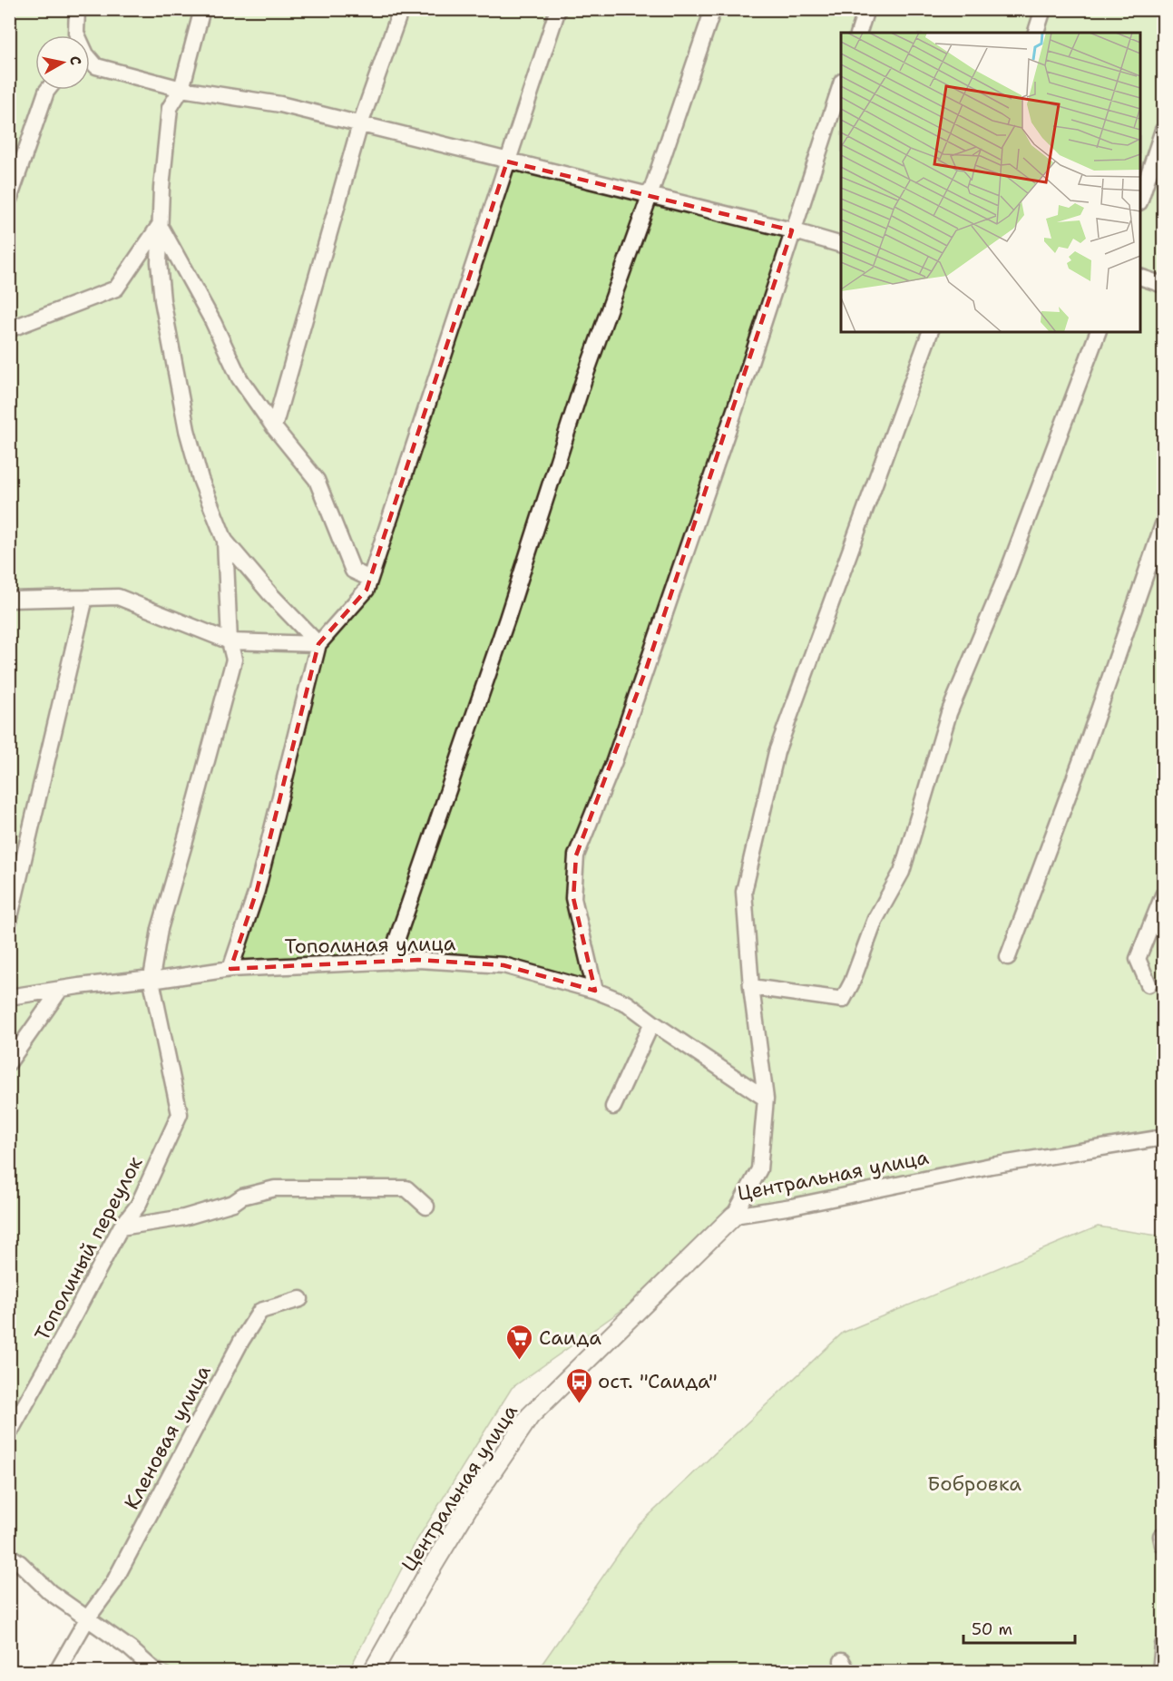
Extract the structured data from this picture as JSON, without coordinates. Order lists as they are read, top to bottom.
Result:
{
  "streets": {
    "street": [
      "Тополиная улица",
      "Центральная улица",
      "Тополиный переулок",
      "Кленовая улица"
    ]
  },
  "crossings": [
    ["Тополиная улица", "Тополиный переулок"]
  ],
  "parks": ["Бобровка"],
  "places": {
    "supermarket": ["Саида"],
    "bus stop": ["ост. \"Саида\""]
  },
  "scale_bar": "50 m",
  "north": "right"
}
